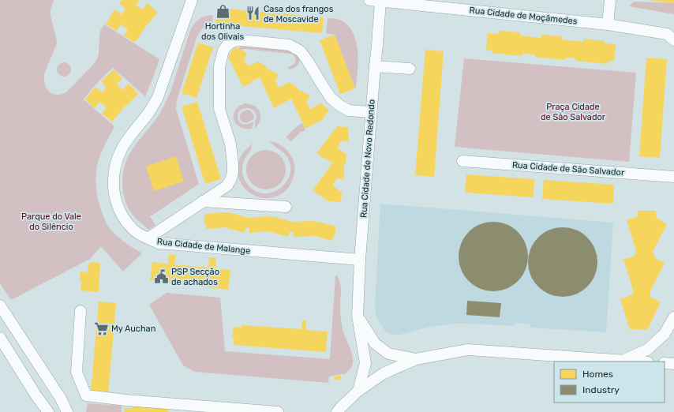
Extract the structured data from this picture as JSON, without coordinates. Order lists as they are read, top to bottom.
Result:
{
  "streets": {
    "street": [
      "Rua Cidade de Moçâmedes",
      "Rua Cidade de Novo Redondo",
      "Rua Cidade de São Salvador",
      "Rua Cidade de Malange"
    ]
  },
  "crossings": [
    ["Rua Cidade de Moçâmedes", "Rua Cidade de Novo Redondo"],
    ["Rua Cidade de Novo Redondo", "Rua Cidade de Malange"]
  ],
  "parks": ["Praça Cidade de São Salvador", "Parque do Vale do Silêncio"],
  "places": {
    "shop": ["Hortinha dos Olivais"],
    "restaurant": ["Casa dos frangos de Moscavide"],
    "public building": ["PSP Secção de achados"],
    "supermarket": ["My Auchan"]
  },
  "legend": ["Homes", "Industry"]
}
